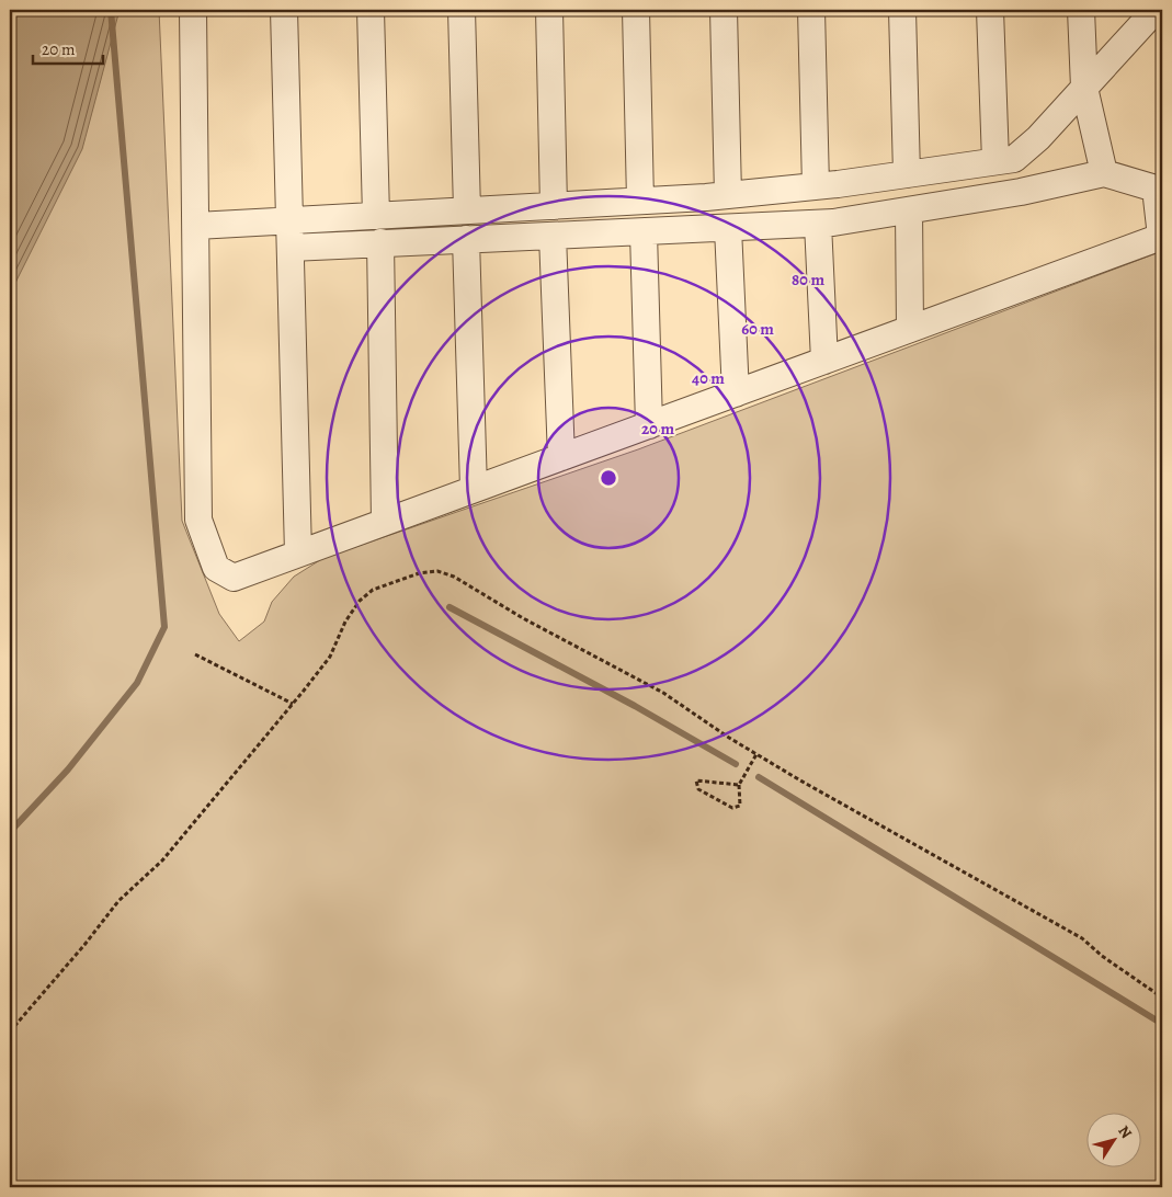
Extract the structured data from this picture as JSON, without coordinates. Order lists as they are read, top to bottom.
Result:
{
  "scale_bar": "20 m",
  "north": "top right",
  "rings": [
    "80 m",
    "60 m",
    "40 m",
    "20 m"
  ]
}
